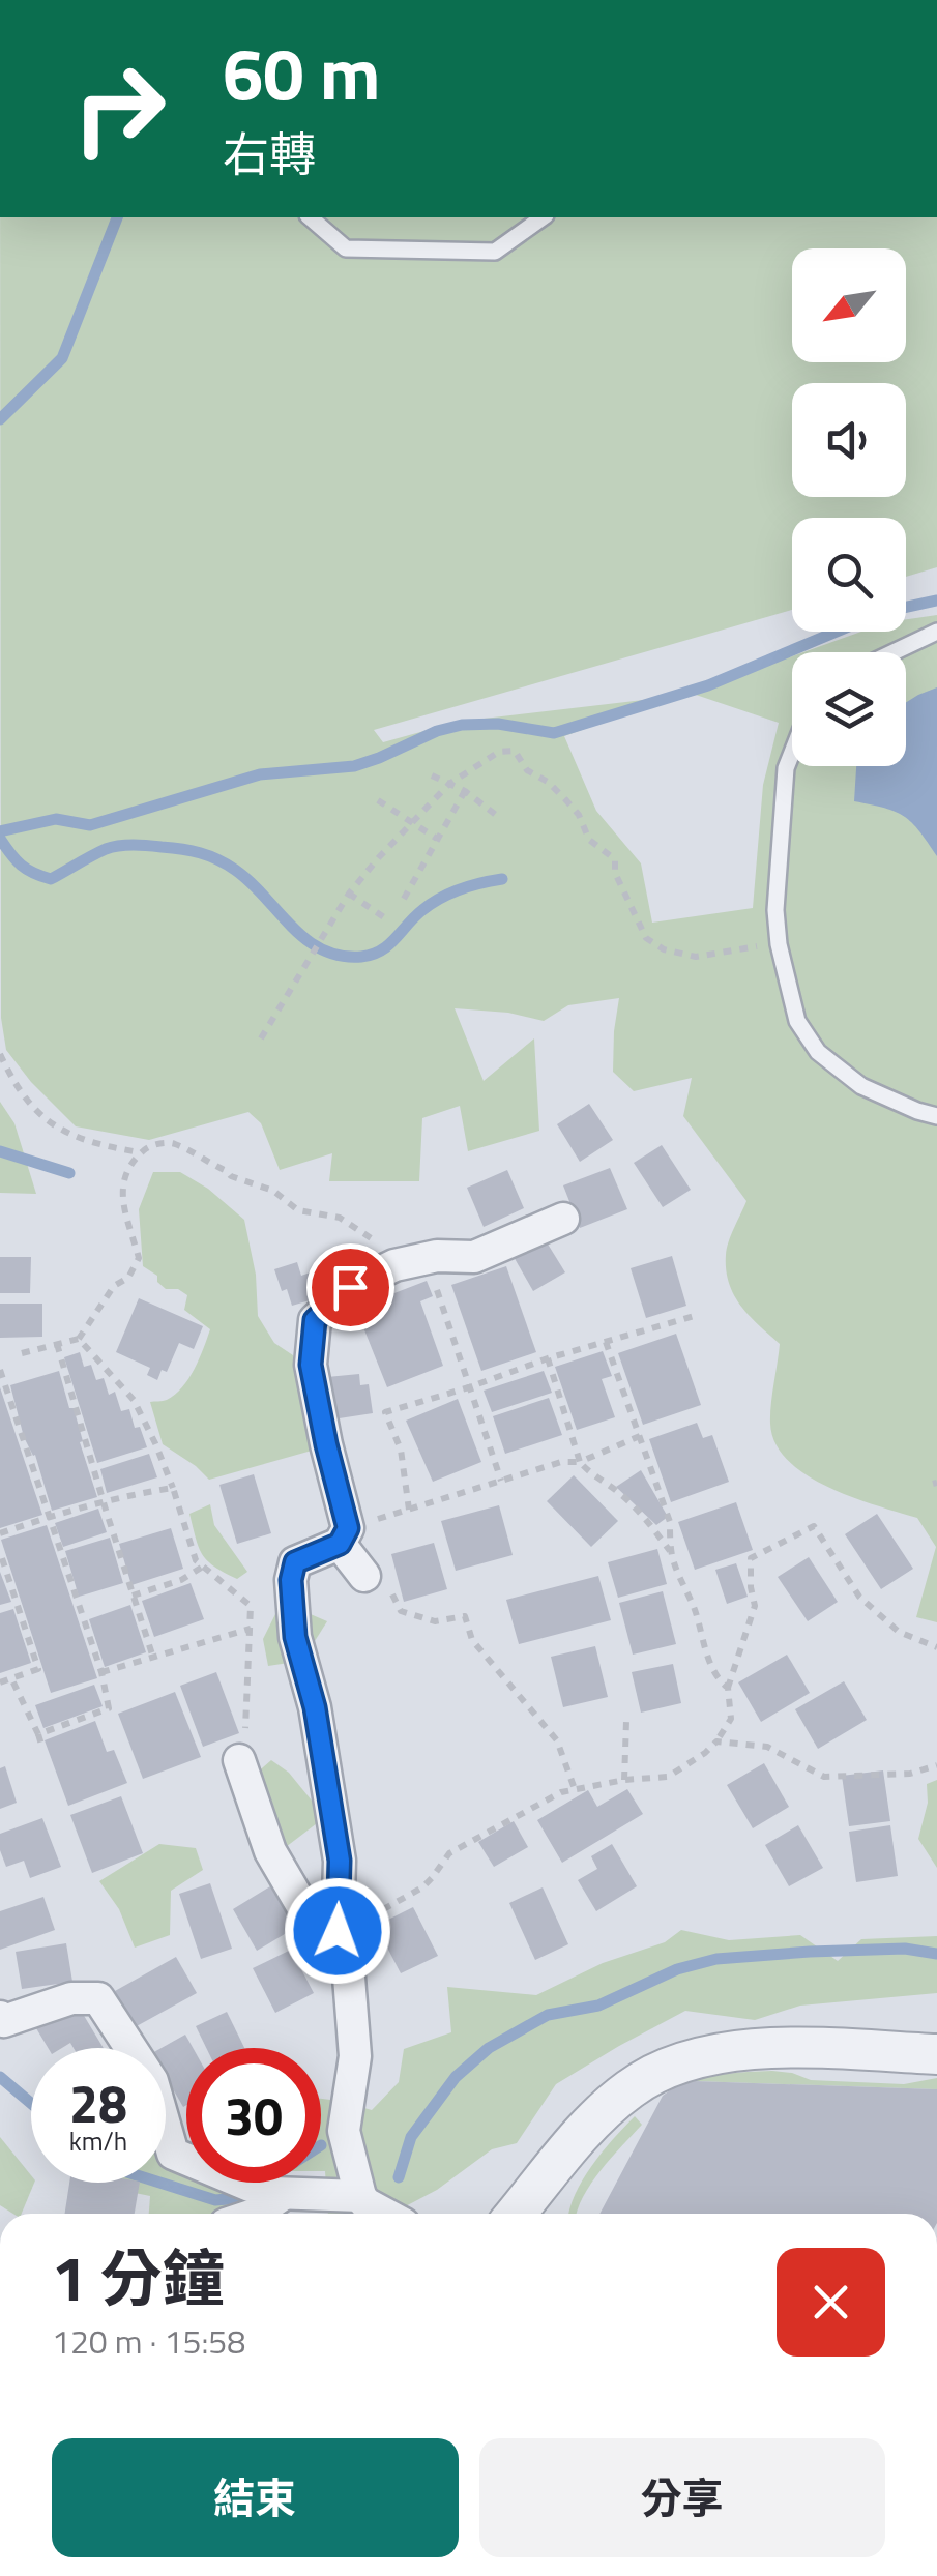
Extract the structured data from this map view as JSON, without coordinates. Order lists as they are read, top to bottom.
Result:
{
  "north": "bottom left",
  "page": {
    "turn": ["60 m", "右轉"],
    "speed": "28 km/h",
    "limit": "30",
    "heading": ["1 分鐘", "120 m · 15:58"],
    "buttons": ["結束", "分享"]
  }
}
